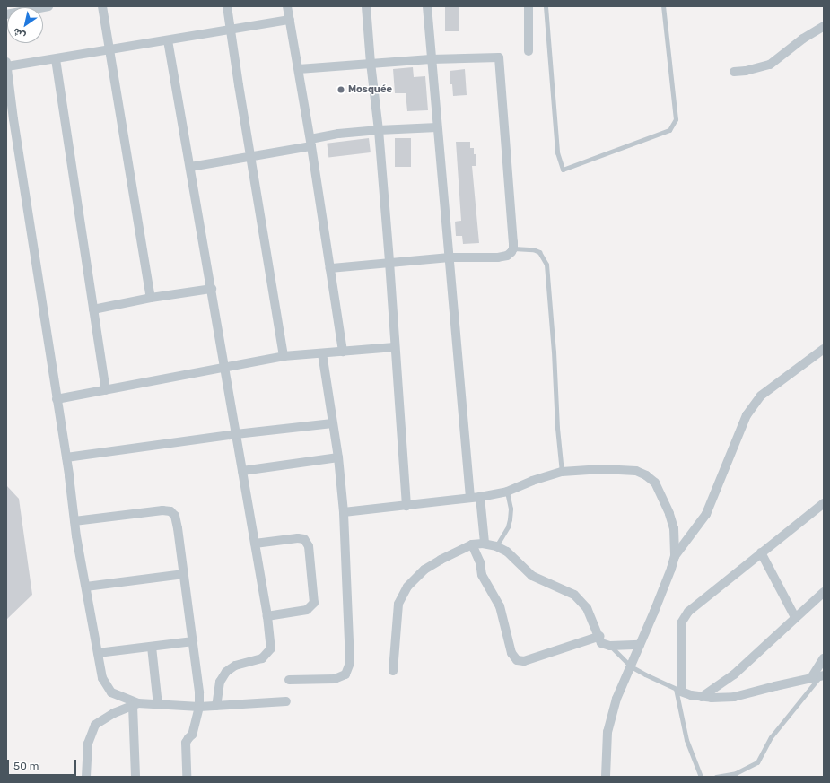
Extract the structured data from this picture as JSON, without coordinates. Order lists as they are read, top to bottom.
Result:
{
  "places": ["Mosquée"],
  "scale_bar": "50 m",
  "north": "bottom left"
}
